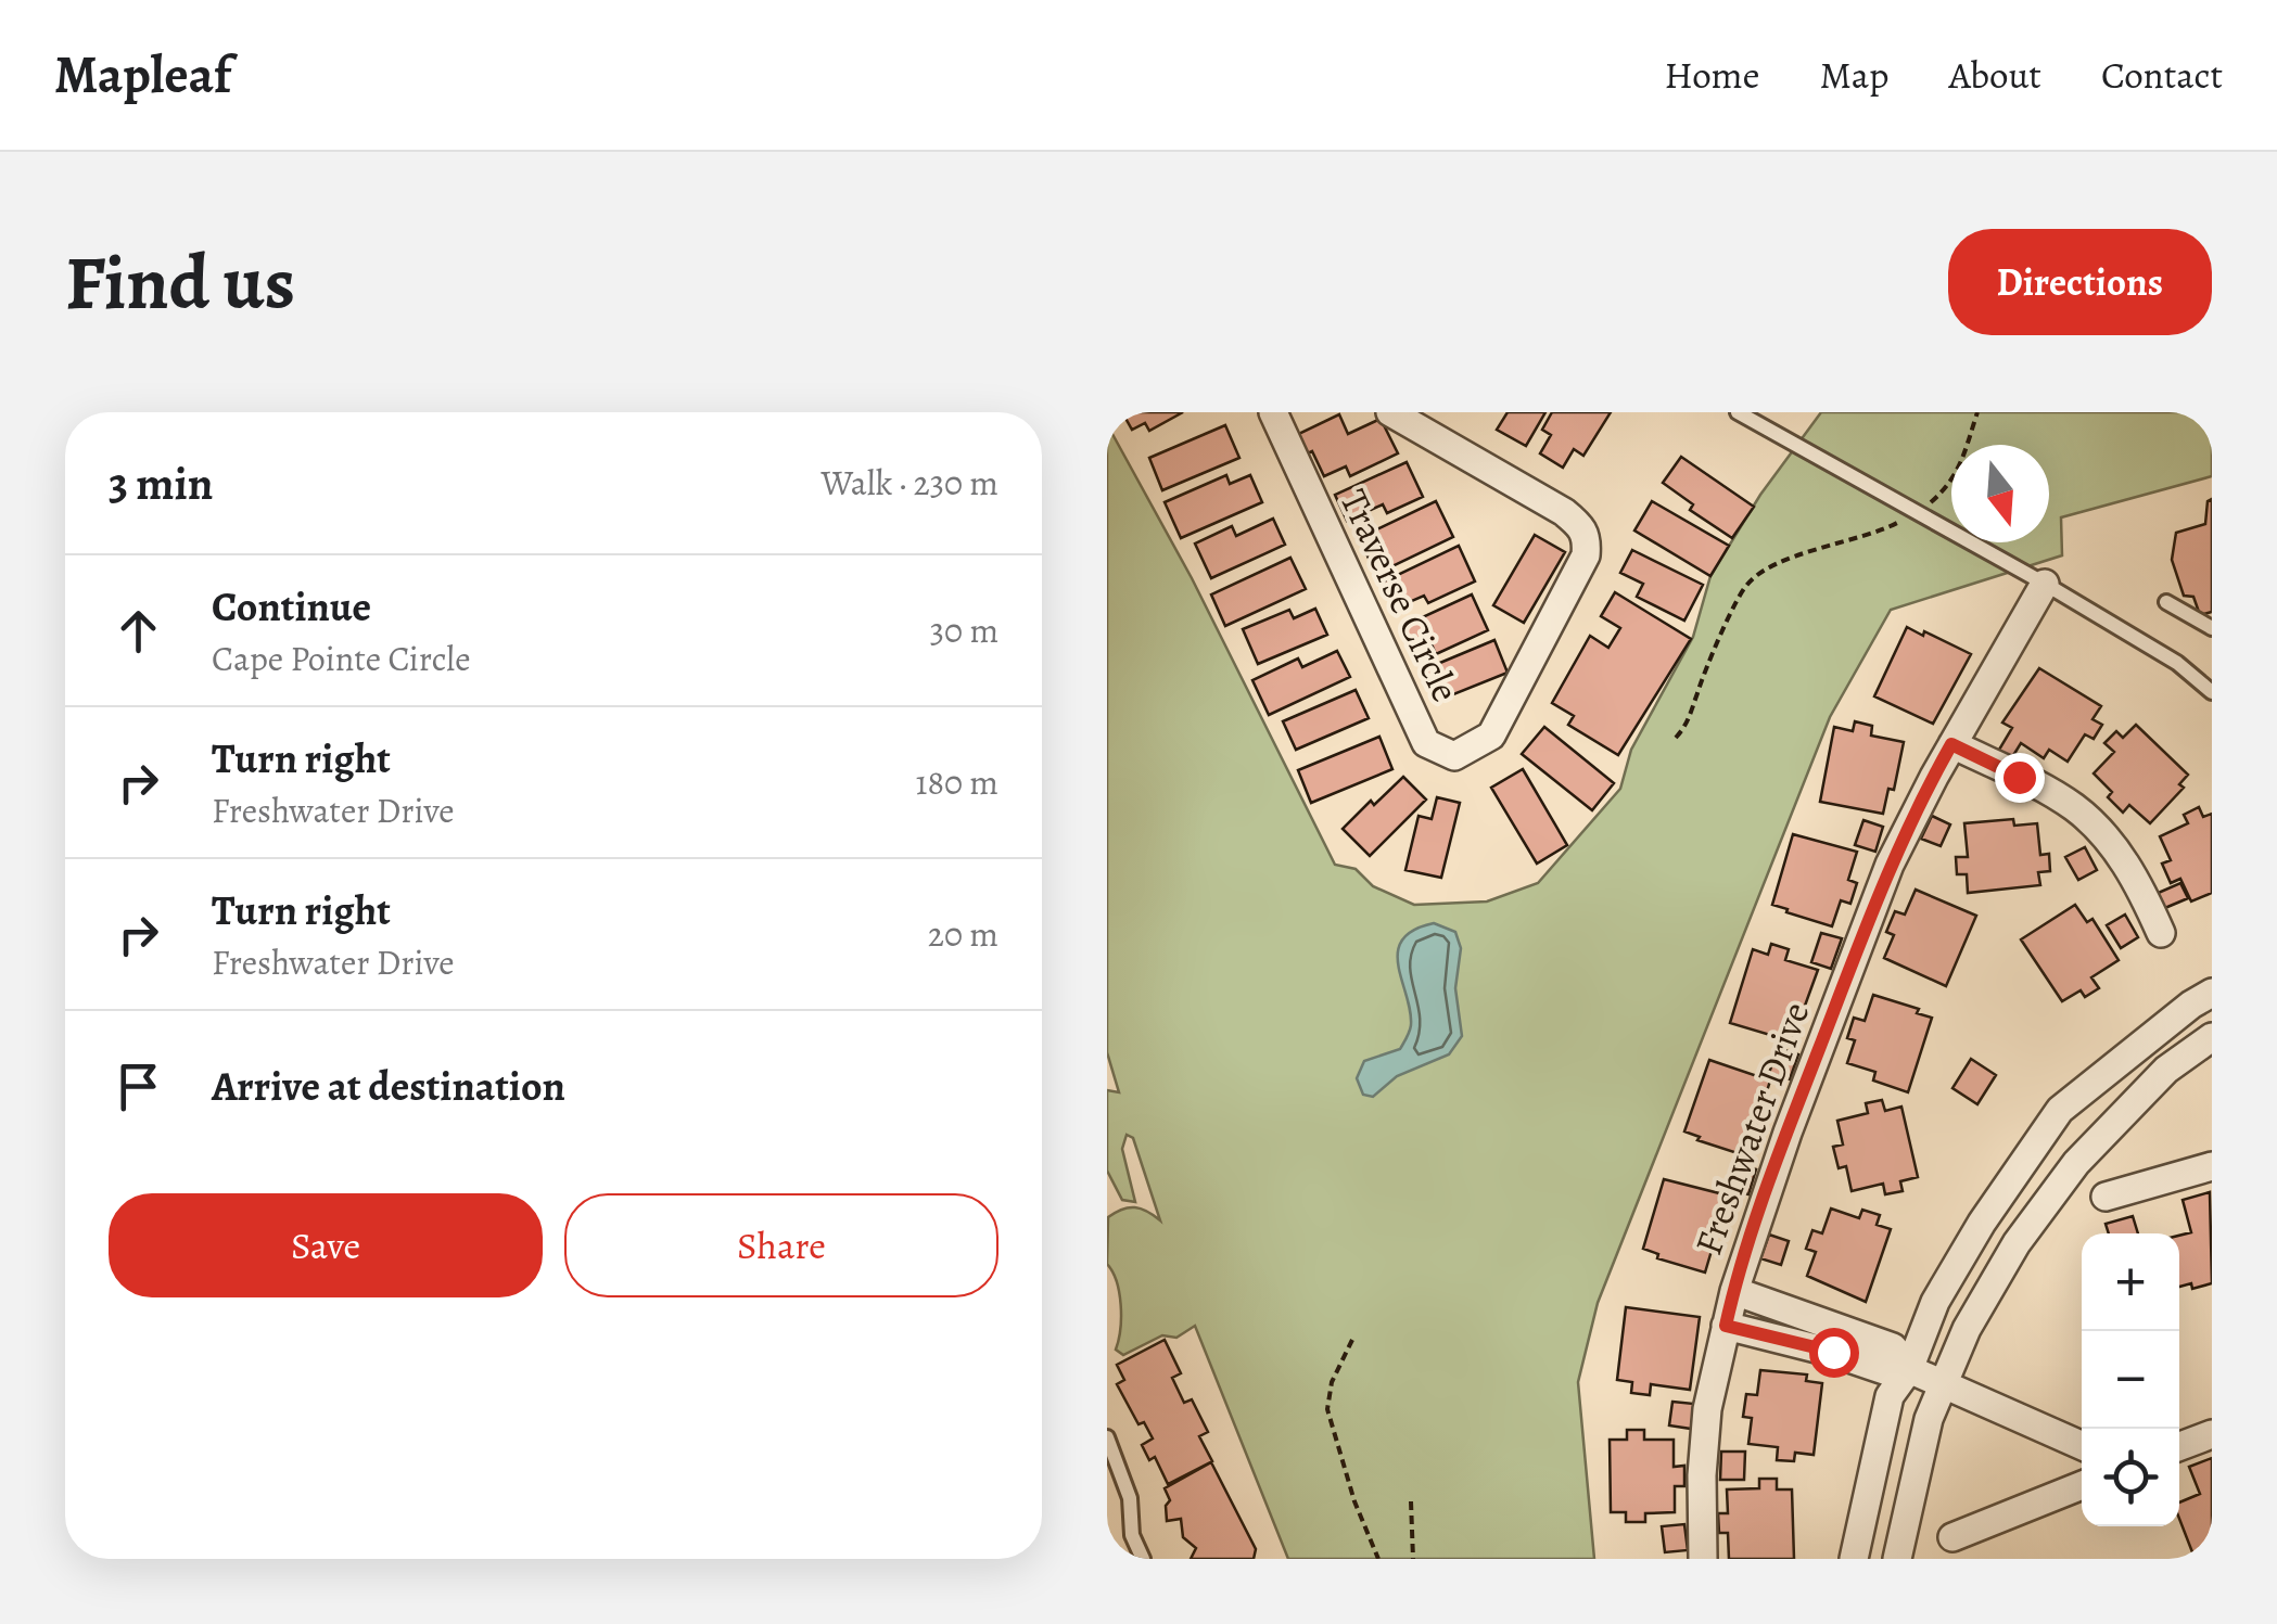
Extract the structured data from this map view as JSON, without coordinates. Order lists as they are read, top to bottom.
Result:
{
  "streets": {
    "street": ["Traverse Circle", "Freshwater Drive"]
  },
  "north": "bottom",
  "page": {
    "header": "Mapleaf",
    "nav": [
      "Home",
      "Map",
      "About",
      "Contact"
    ],
    "buttons": [
      "Directions",
      ["Save", "Share"]
    ],
    "title": "Find us",
    "heading": ["3 min", "Walk · 230 m"],
    "list": [
      ["Continue", "Cape Pointe Circle", "30 m"],
      ["Turn right", "Freshwater Drive", "180 m"],
      ["Turn right", "Freshwater Drive", "20 m"],
      "Arrive at destination"
    ],
    "map_buttons": ["+", "−"]
  }
}
